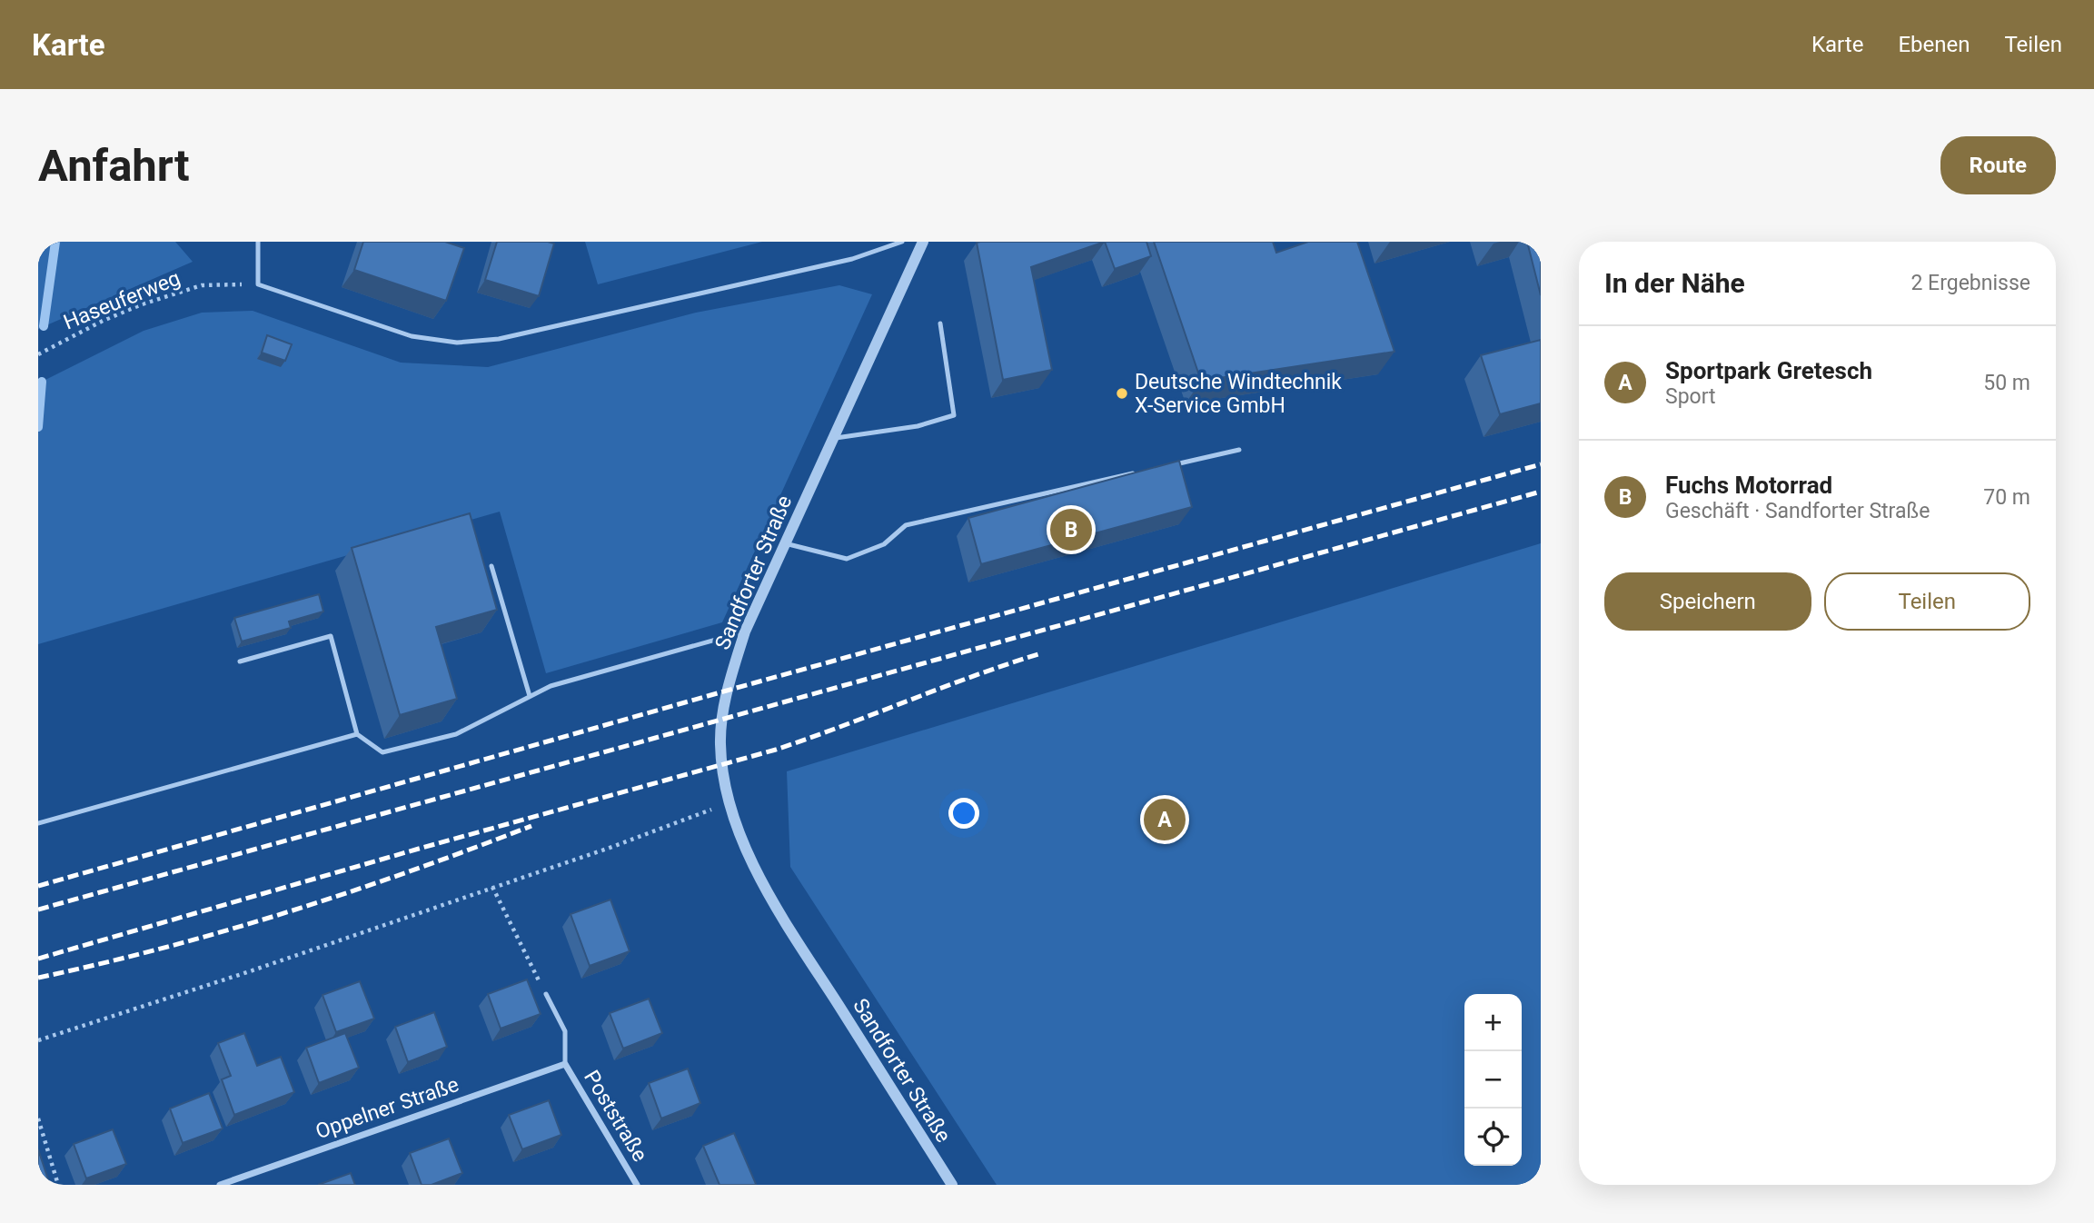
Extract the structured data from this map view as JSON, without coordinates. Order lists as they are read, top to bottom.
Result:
{
  "streets": {
    "street": ["Sandforter Straße", "Oppelner Straße", "Poststraße"],
    "path": ["Haseuferweg"]
  },
  "crossings": [
    ["Oppelner Straße", "Poststraße"]
  ],
  "places": ["Deutsche Windtechnik X-Service GmbH"],
  "page": {
    "header": "Karte",
    "nav": ["Karte", "Ebenen", "Teilen"],
    "buttons": [
      "Route",
      ["Speichern", "Teilen"]
    ],
    "title": "Anfahrt",
    "heading": ["In der Nähe", "2 Ergebnisse"],
    "list": [
      {
        "mark": "A",
        "name": "Sportpark Gretesch",
        "note": "Sport",
        "value": "50 m"
      },
      {
        "mark": "B",
        "name": "Fuchs Motorrad",
        "note": "Geschäft · Sandforter Straße",
        "value": "70 m"
      }
    ],
    "pins": ["B", "A"],
    "map_buttons": ["+", "−"]
  }
}
